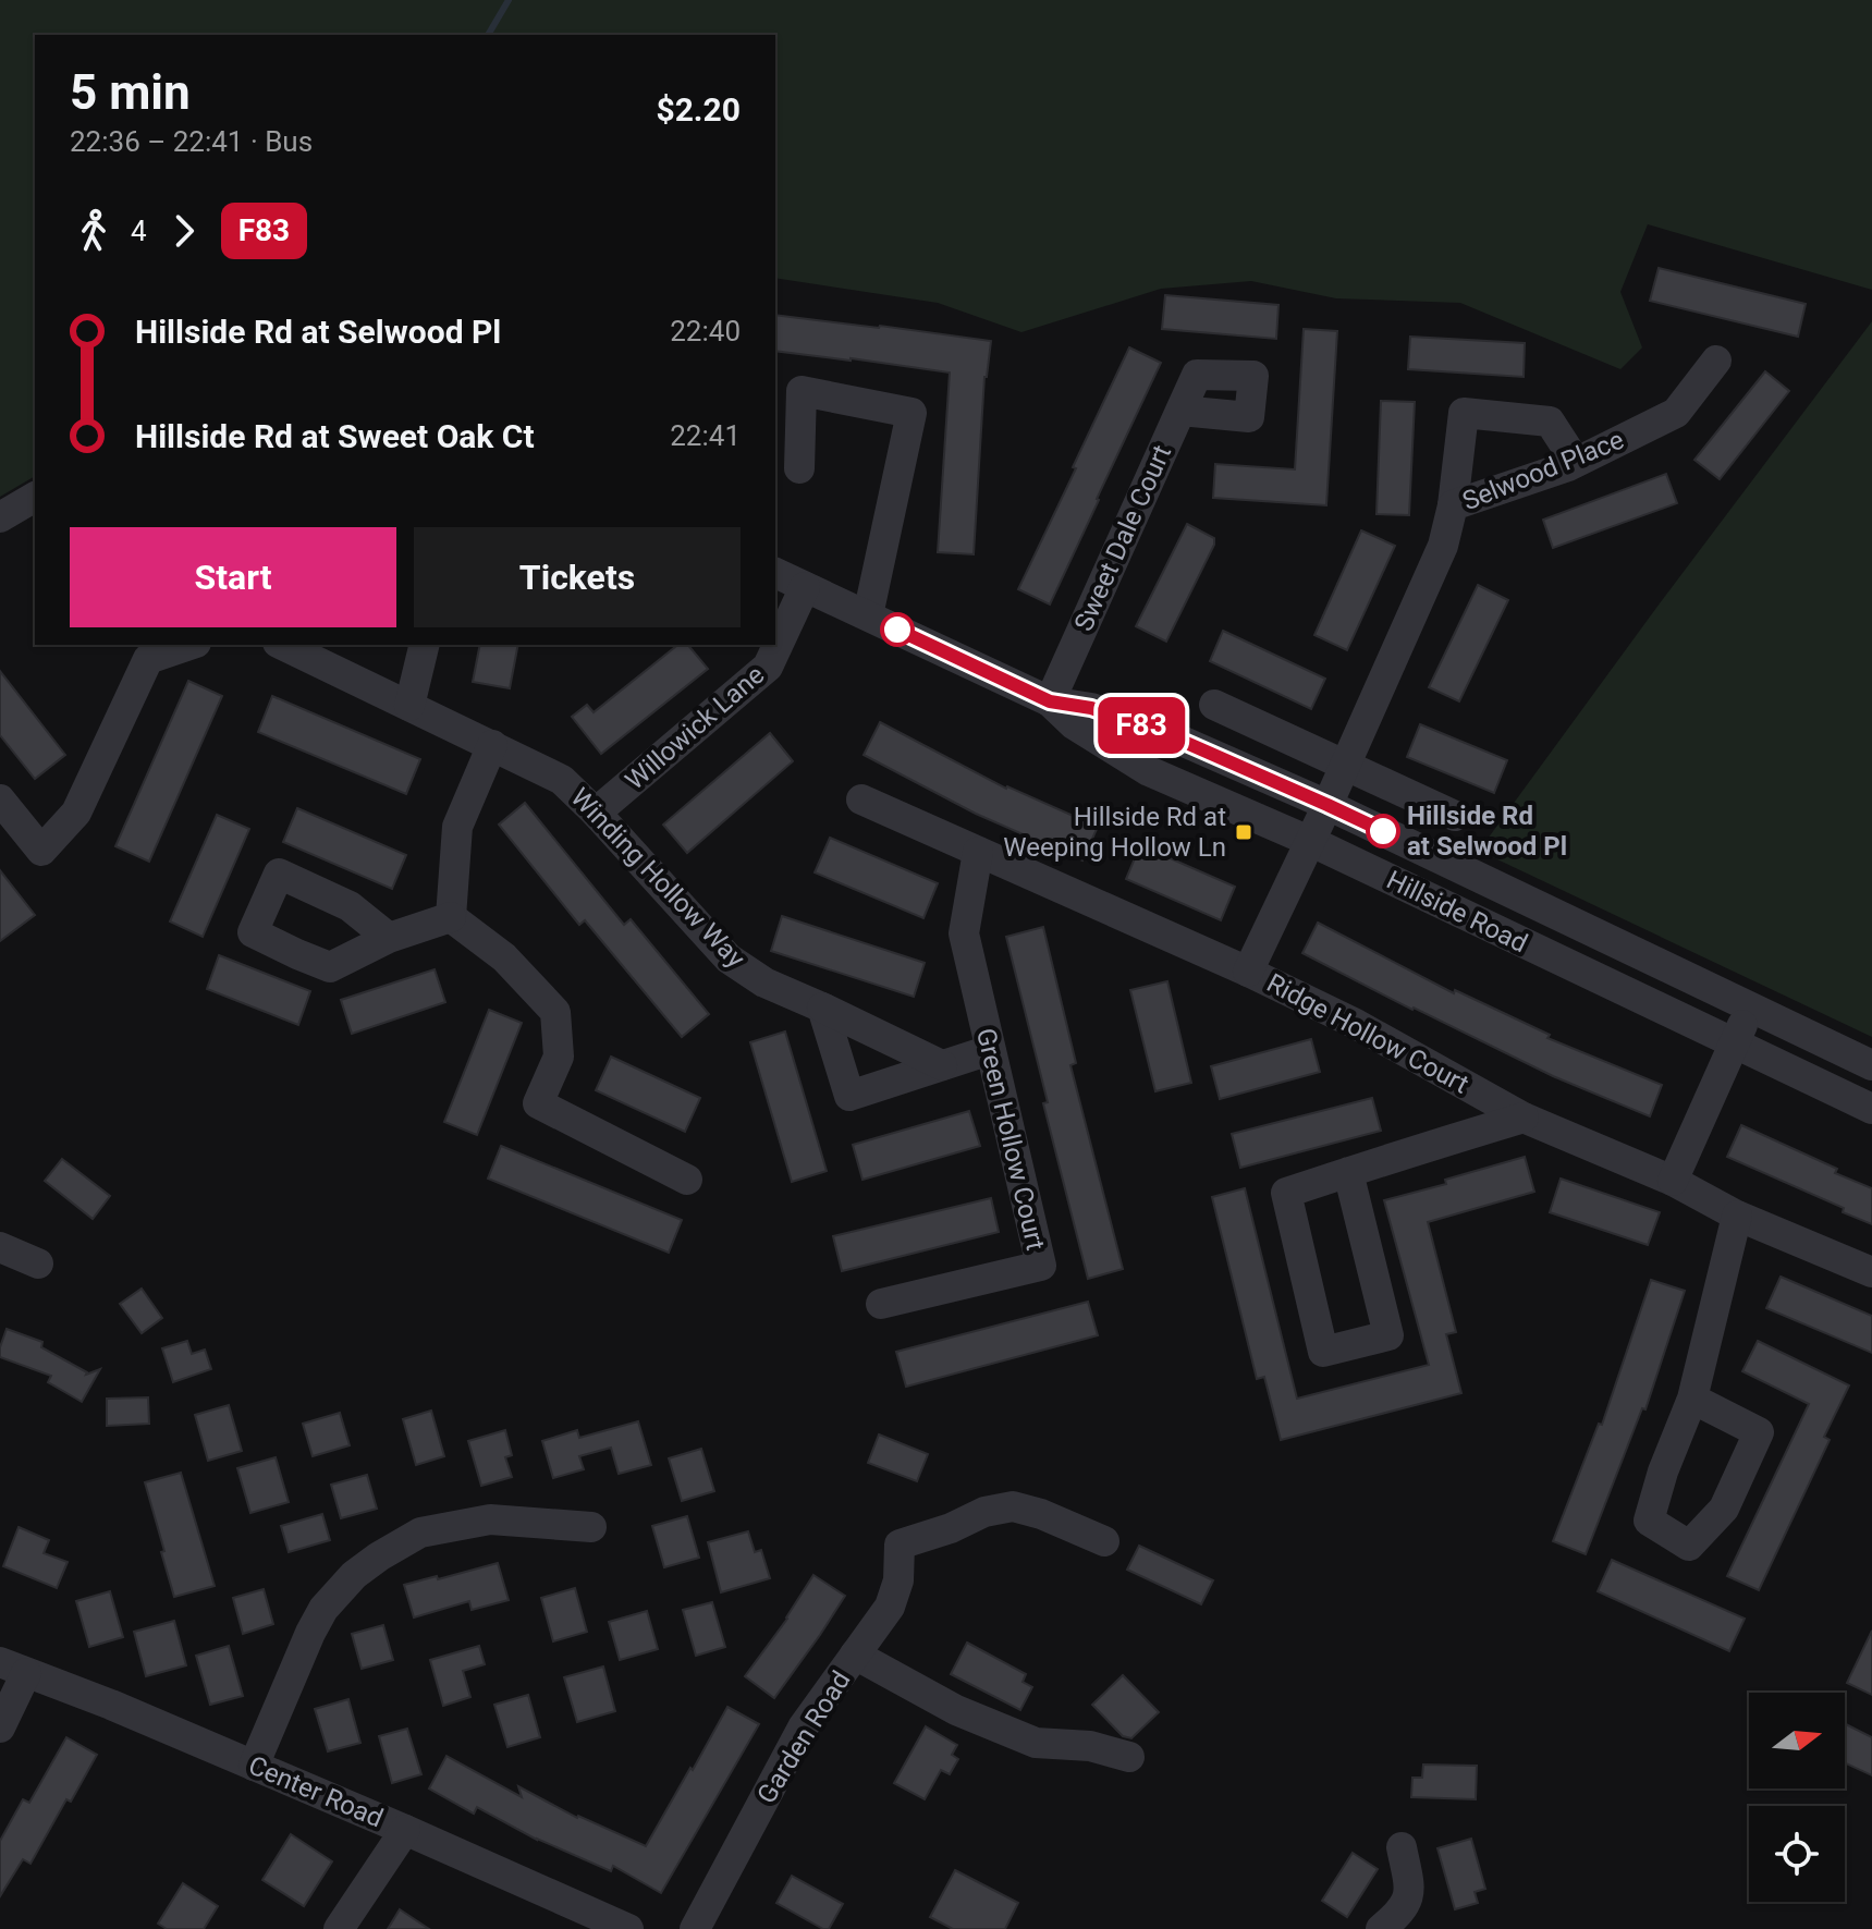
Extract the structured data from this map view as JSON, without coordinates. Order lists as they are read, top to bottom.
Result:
{
  "streets": {
    "street": [
      "Selwood Place",
      "Sweet Dale Court",
      "Willowick Lane",
      "Winding Hollow Way",
      "Hillside Road",
      "Ridge Hollow Court",
      "Green Hollow Court",
      "Garden Road",
      "Center Road"
    ]
  },
  "crossings": [
    ["Selwood Place", "Hillside Road"],
    ["Selwood Place", "Ridge Hollow Court"],
    ["Sweet Dale Court", "Hillside Road"],
    ["Willowick Lane", "Winding Hollow Way"],
    ["Willowick Lane", "Hillside Road"],
    ["Ridge Hollow Court", "Green Hollow Court"]
  ],
  "places": {
    "other": ["Hillside Rd at Selwood Pl"],
    "transit": ["Hillside Rd at Weeping Hollow Ln"]
  },
  "lines": ["bus line F83"],
  "north": "right",
  "page": {
    "on_map": "F83",
    "heading": ["5 min", "22:36 – 22:41 · Bus", "$2.20"],
    "legs": ["4", "F83"],
    "list": [
      {
        "name": "Hillside Rd at Selwood Pl",
        "value": "22:40"
      },
      {
        "name": "Hillside Rd at Sweet Oak Ct",
        "value": "22:41"
      }
    ],
    "buttons": ["Start", "Tickets"]
  }
}
